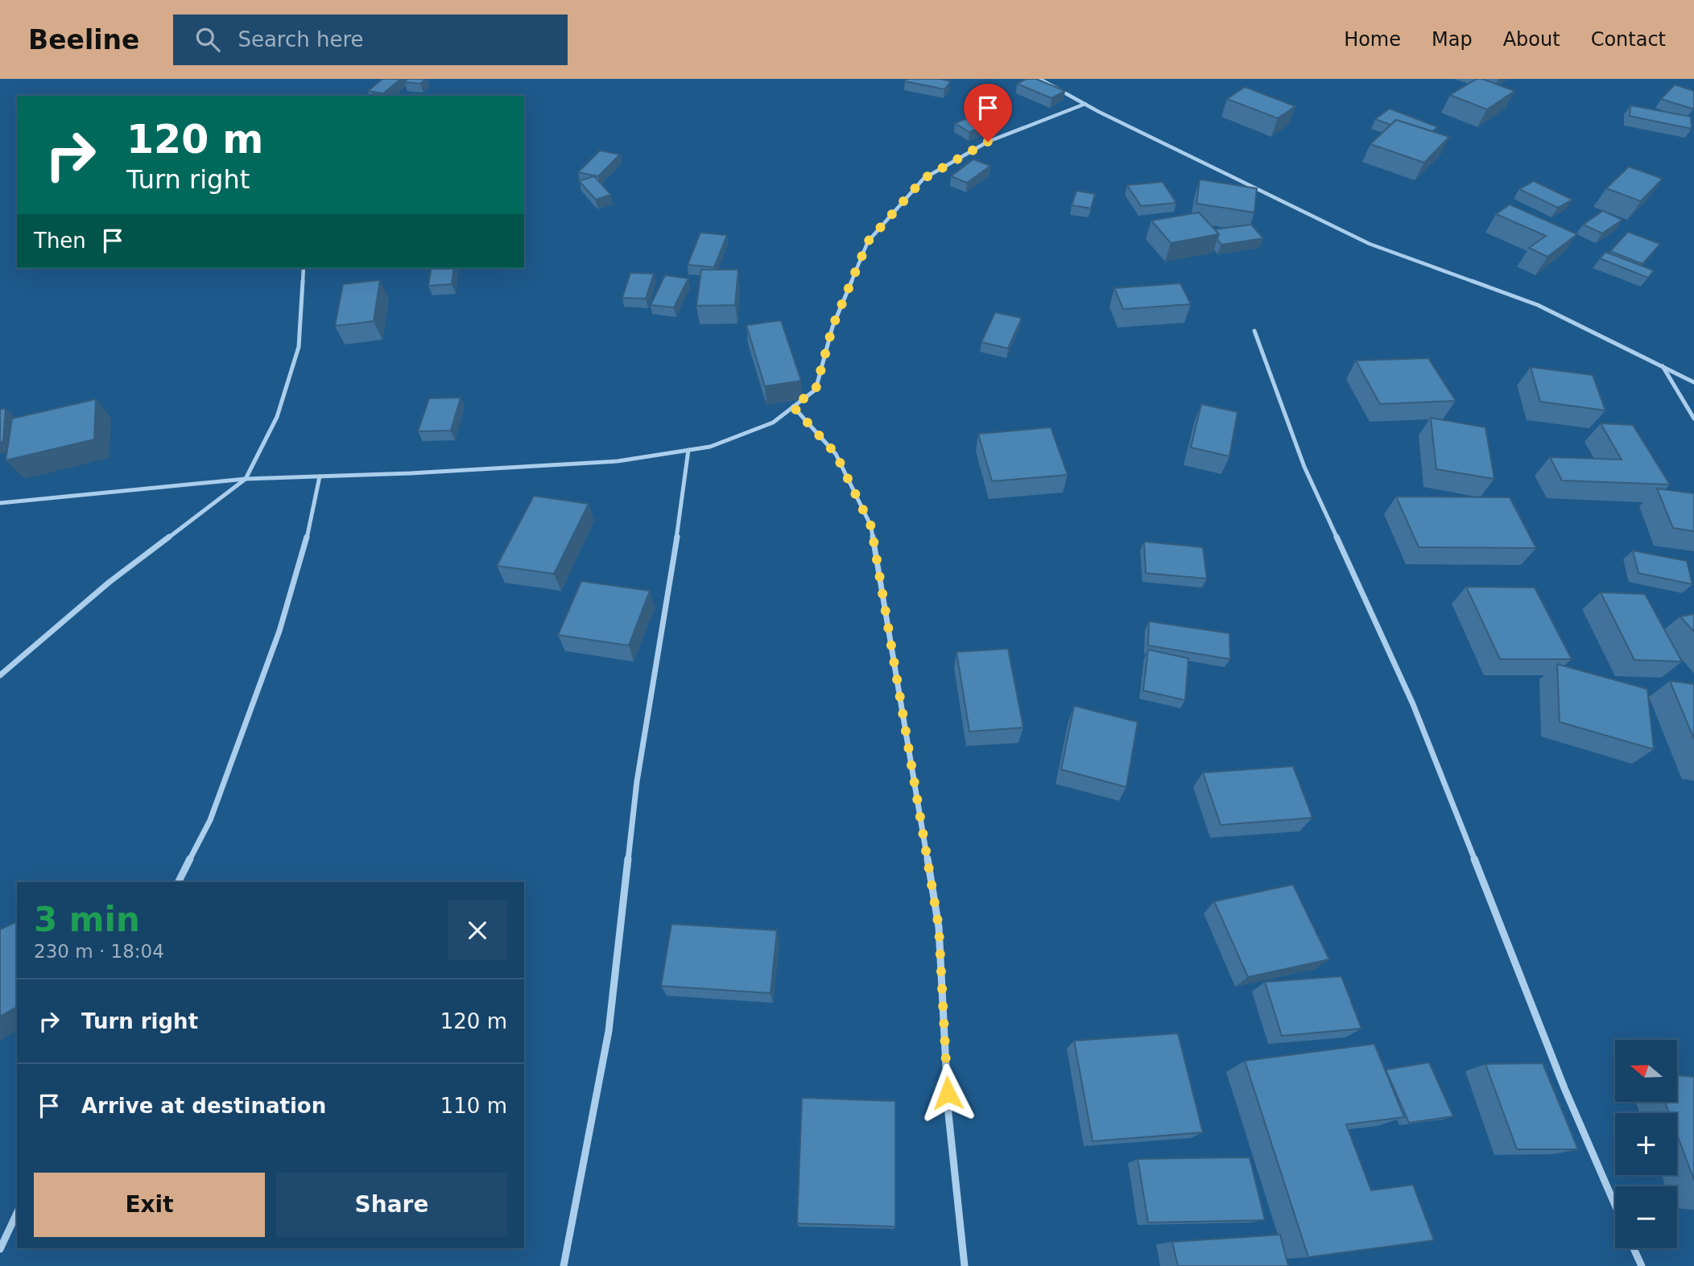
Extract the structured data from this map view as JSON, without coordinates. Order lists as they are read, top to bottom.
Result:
{
  "north": "left",
  "page": {
    "header": "Beeline",
    "search": "Search here",
    "nav": [
      "Home",
      "Map",
      "About",
      "Contact"
    ],
    "turn": ["120 m", "Turn right"],
    "then": "Then",
    "heading": ["3 min", "230 m · 18:04"],
    "list": [
      {
        "name": "Turn right",
        "value": "120 m"
      },
      {
        "name": "Arrive at destination",
        "value": "110 m"
      }
    ],
    "map_buttons": ["+", "−"],
    "buttons": ["Exit", "Share"]
  }
}
